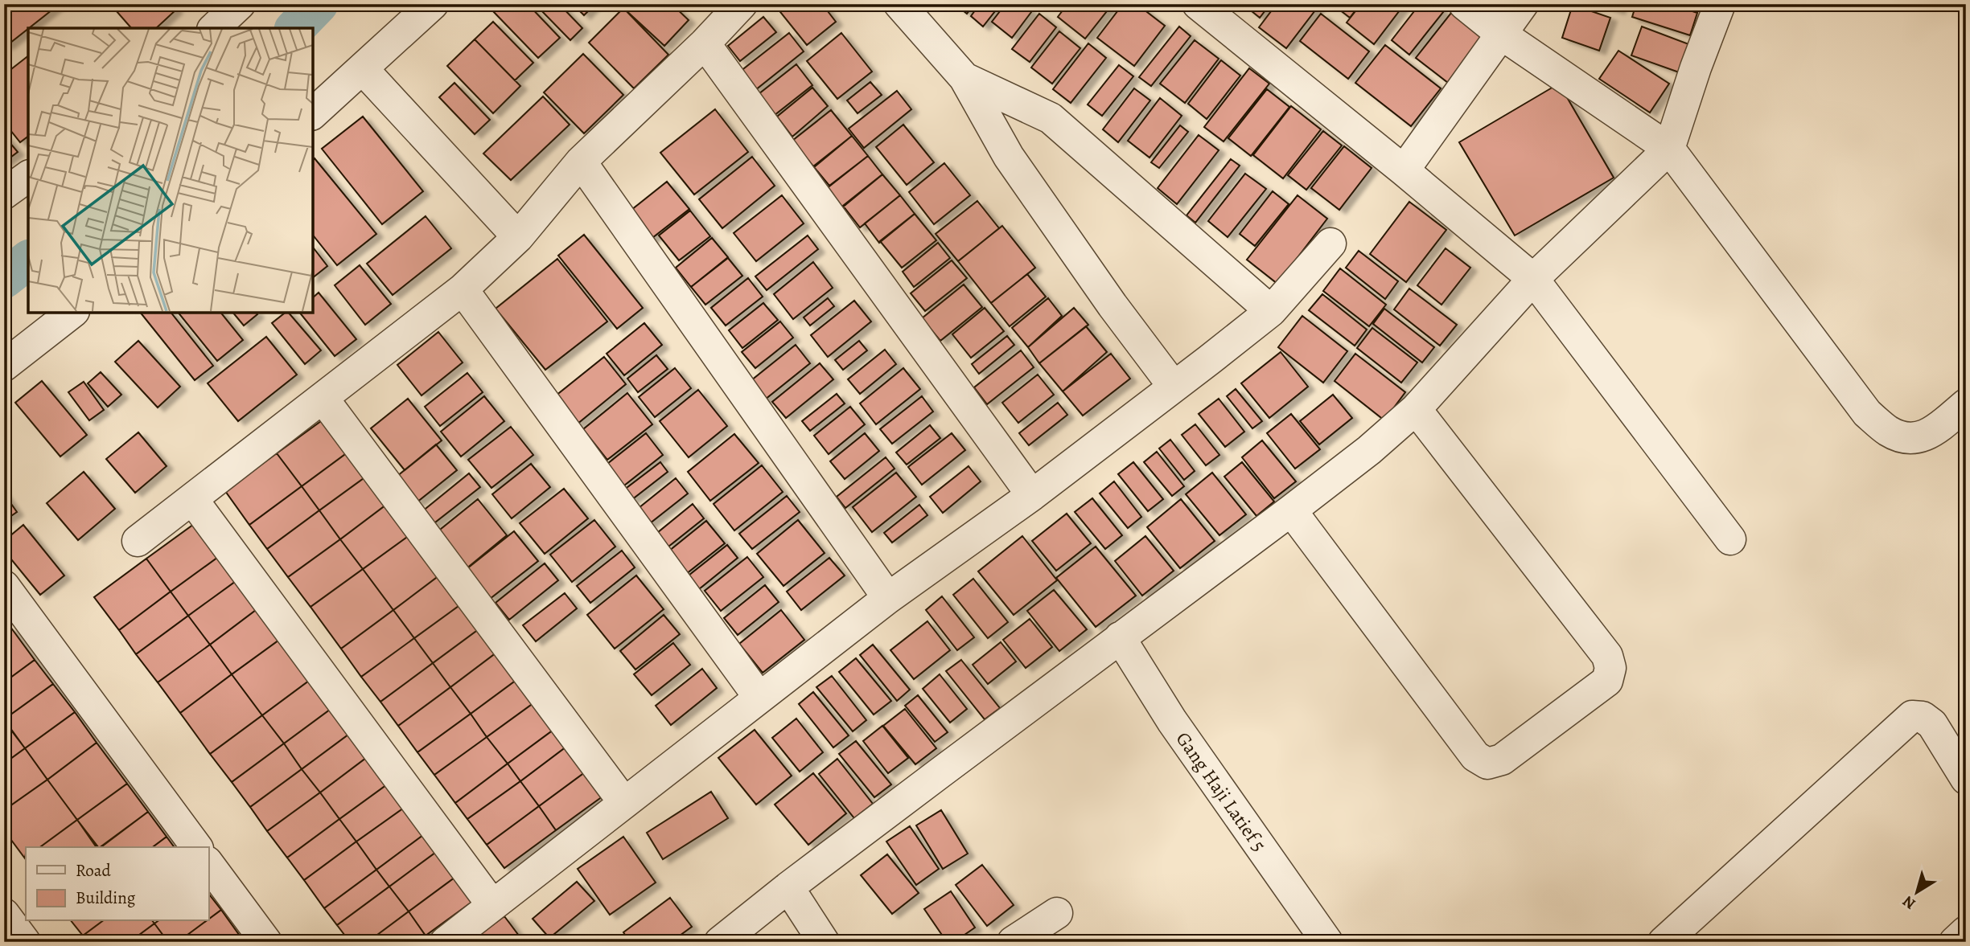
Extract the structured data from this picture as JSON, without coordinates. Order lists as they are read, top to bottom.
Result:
{
  "streets": {
    "street": ["Gang Haji Latief 5"]
  },
  "legend": ["Road", "Building"],
  "north": "bottom left"
}
